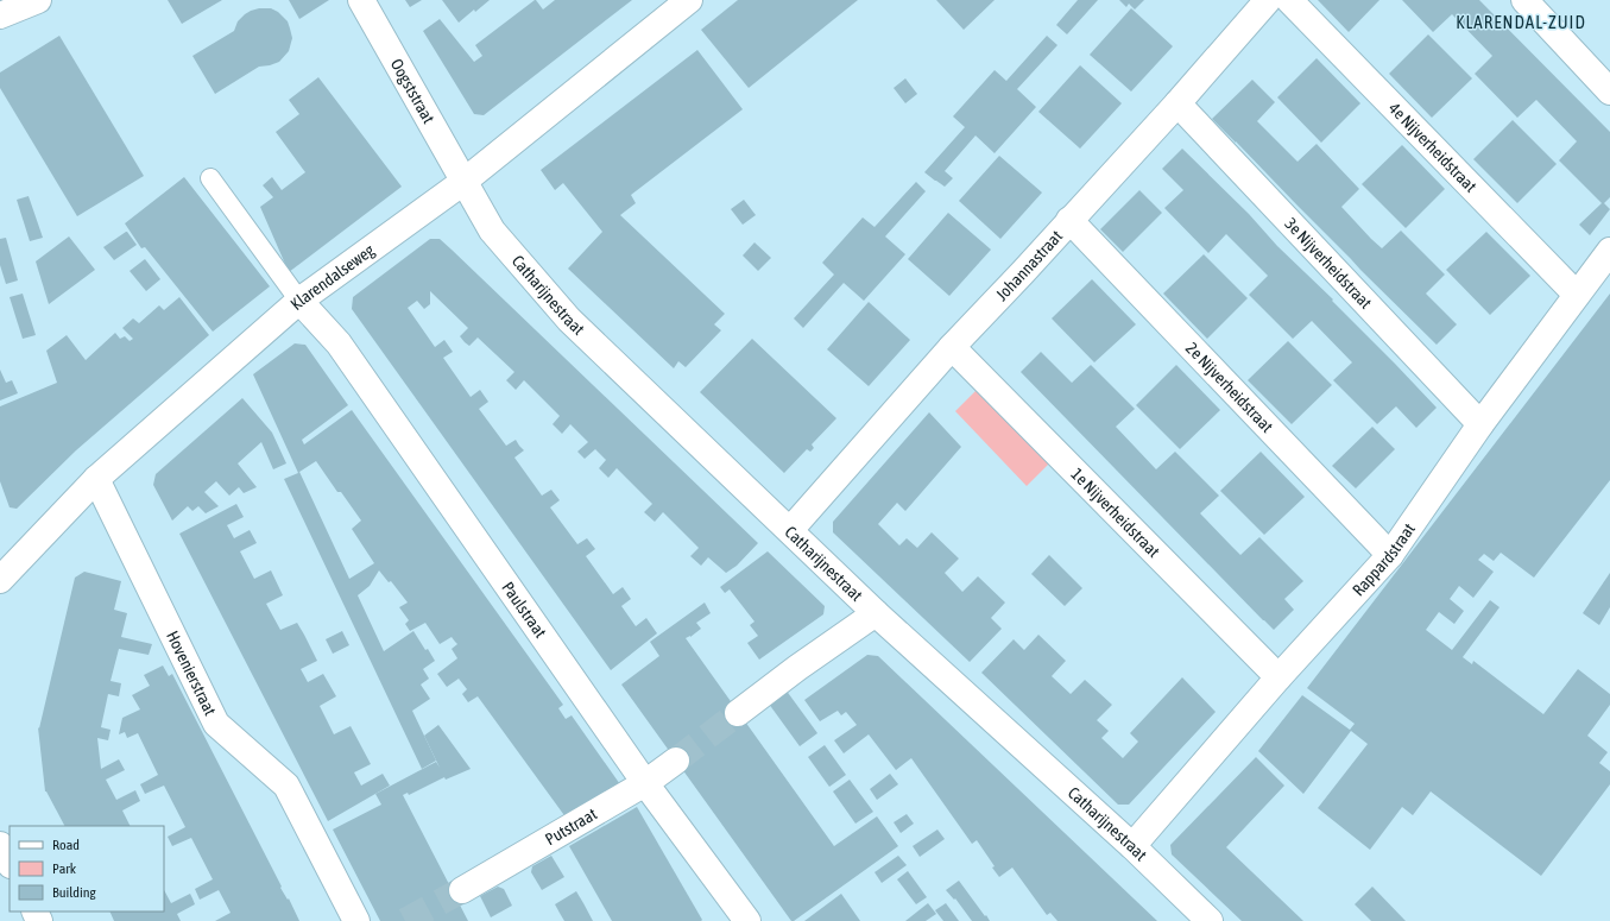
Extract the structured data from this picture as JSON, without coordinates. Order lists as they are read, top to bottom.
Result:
{
  "streets": {
    "street": [
      "Oogststraat",
      "4e Nijverheidstraat",
      "3e Nijverheidstraat",
      "Johannastraat",
      "Klarendalseweg",
      "Catharijnestraat",
      "2e Nijverheidstraat",
      "1e Nijverheidstraat",
      "Rappardstraat",
      "Paulstraat",
      "Hovenierstraat",
      "Putstraat"
    ]
  },
  "crossings": [
    ["Oogststraat", "Klarendalseweg"],
    ["Oogststraat", "Catharijnestraat"],
    ["4e Nijverheidstraat", "Rappardstraat"],
    ["3e Nijverheidstraat", "Johannastraat"],
    ["3e Nijverheidstraat", "Rappardstraat"],
    ["Johannastraat", "Catharijnestraat"],
    ["Johannastraat", "2e Nijverheidstraat"],
    ["Johannastraat", "1e Nijverheidstraat"],
    ["Klarendalseweg", "Catharijnestraat"],
    ["Klarendalseweg", "Paulstraat"],
    ["Klarendalseweg", "Hovenierstraat"],
    ["Catharijnestraat", "Rappardstraat"],
    ["2e Nijverheidstraat", "Rappardstraat"],
    ["1e Nijverheidstraat", "Rappardstraat"],
    ["Paulstraat", "Putstraat"]
  ],
  "districts": ["KLARENDAL-ZUID"],
  "legend": ["Road", "Park", "Building"]
}
